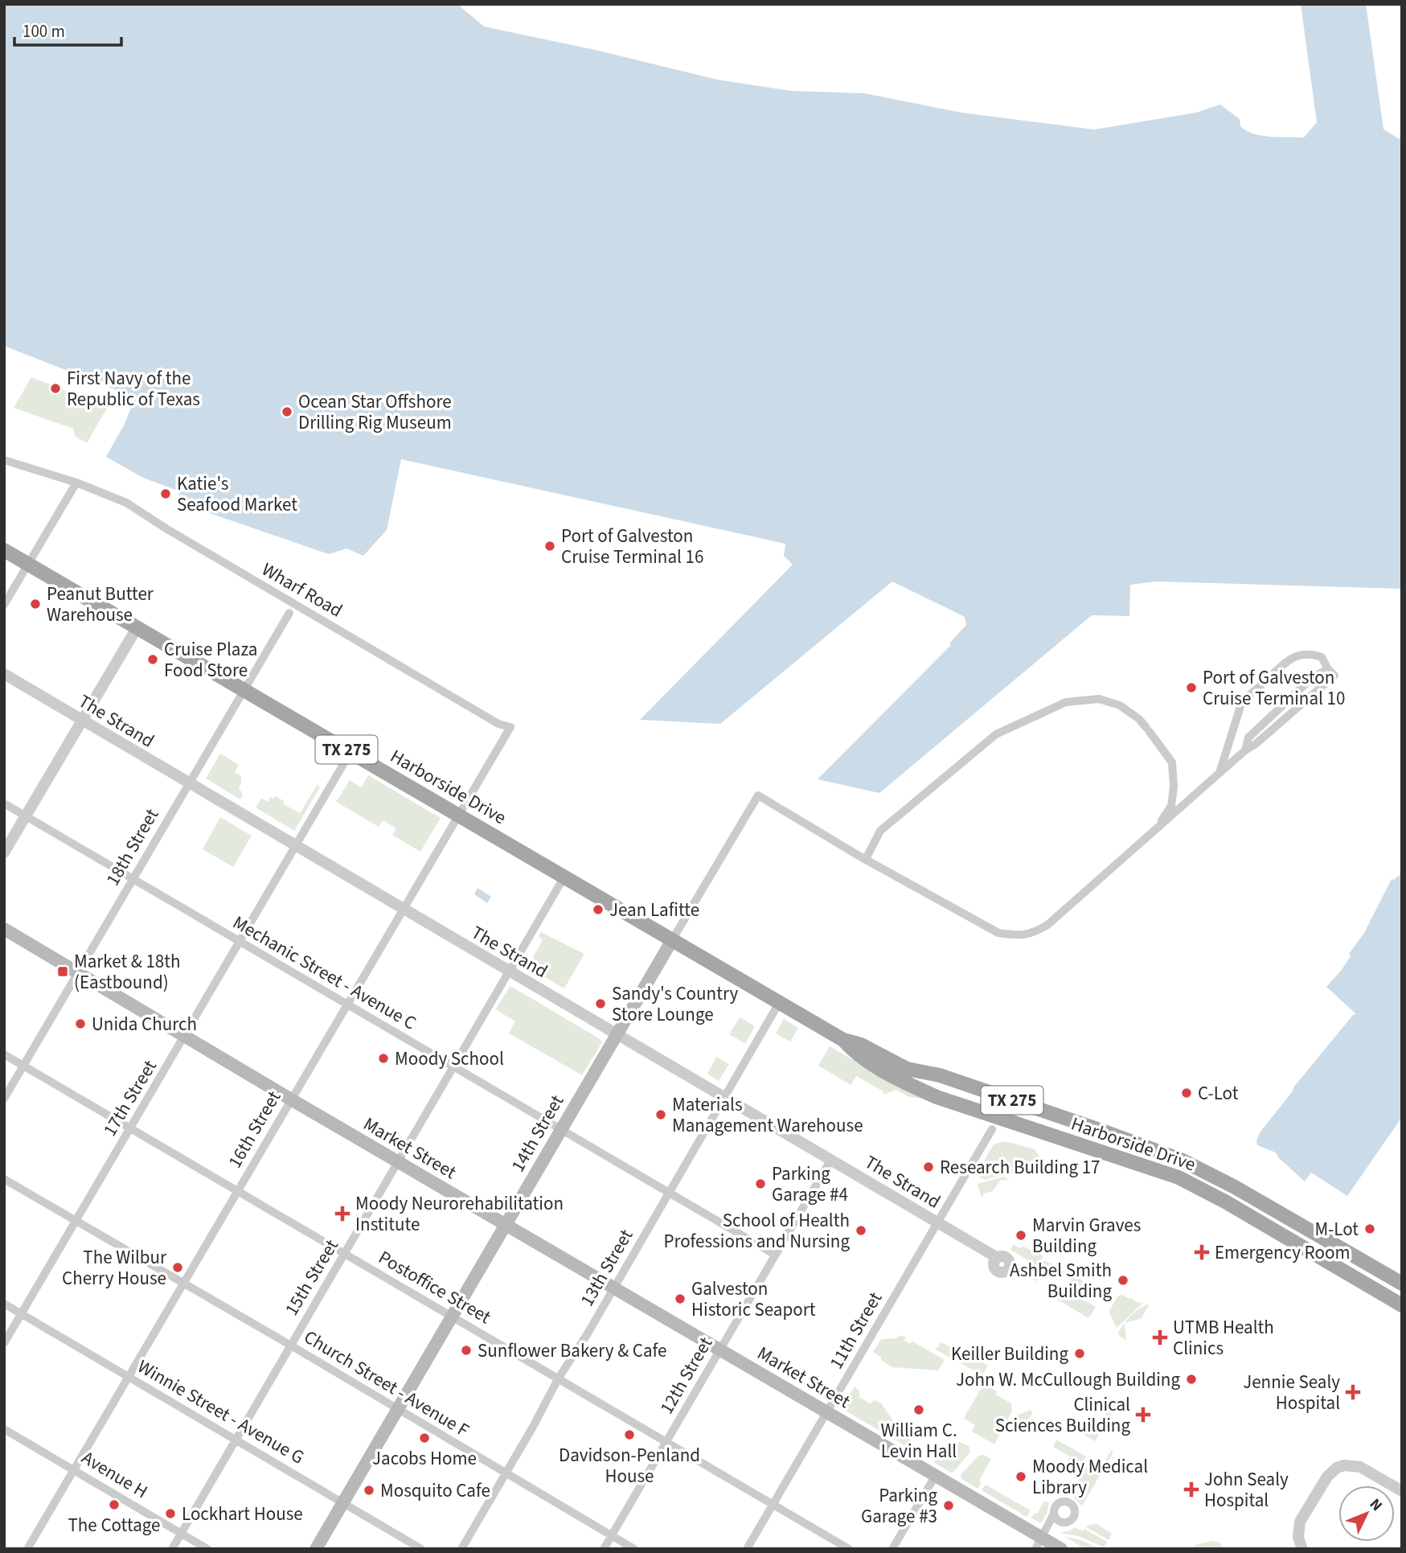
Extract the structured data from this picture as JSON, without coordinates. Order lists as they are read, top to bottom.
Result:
{
  "streets": {
    "main road": [
      "TX 275",
      "Harborside Drive",
      "14th Street",
      "Market Street"
    ],
    "street": [
      "Wharf Road",
      "The Strand",
      "18th Street",
      "Mechanic Street - Avenue C",
      "17th Street",
      "16th Street",
      "13th Street",
      "15th Street",
      "Postoffice Street",
      "11th Street",
      "12th Street",
      "Church Street - Avenue F",
      "Winnie Street - Avenue G",
      "Avenue H"
    ]
  },
  "crossings": [
    ["Wharf Road", "16th Street"],
    ["The Strand", "18th Street"],
    ["The Strand", "17th Street"],
    ["The Strand", "16th Street"],
    ["The Strand", "14th Street"],
    ["The Strand", "13th Street"],
    ["The Strand", "15th Street"],
    ["The Strand", "11th Street"],
    ["The Strand", "12th Street"],
    ["Harborside Drive", "18th Street"],
    ["Harborside Drive", "17th Street"],
    ["Harborside Drive", "16th Street"],
    ["Harborside Drive", "14th Street"],
    ["Harborside Drive", "13th Street"],
    ["Harborside Drive", "15th Street"],
    ["18th Street", "Mechanic Street - Avenue C"],
    ["18th Street", "Market Street"],
    ["18th Street", "Postoffice Street"],
    ["Mechanic Street - Avenue C", "17th Street"],
    ["Mechanic Street - Avenue C", "16th Street"],
    ["Mechanic Street - Avenue C", "14th Street"],
    ["Mechanic Street - Avenue C", "13th Street"],
    ["Mechanic Street - Avenue C", "15th Street"],
    ["Mechanic Street - Avenue C", "12th Street"],
    ["17th Street", "Market Street"],
    ["17th Street", "Postoffice Street"],
    ["17th Street", "Church Street - Avenue F"],
    ["17th Street", "Winnie Street - Avenue G"],
    ["16th Street", "Market Street"],
    ["16th Street", "Postoffice Street"],
    ["16th Street", "Church Street - Avenue F"],
    ["16th Street", "Winnie Street - Avenue G"],
    ["16th Street", "Avenue H"],
    ["14th Street", "Market Street"],
    ["14th Street", "Postoffice Street"],
    ["14th Street", "Church Street - Avenue F"],
    ["14th Street", "Winnie Street - Avenue G"],
    ["Market Street", "13th Street"],
    ["Market Street", "15th Street"],
    ["Market Street", "11th Street"],
    ["Market Street", "12th Street"],
    ["13th Street", "Postoffice Street"],
    ["13th Street", "Church Street - Avenue F"],
    ["15th Street", "Postoffice Street"],
    ["15th Street", "Church Street - Avenue F"],
    ["15th Street", "Winnie Street - Avenue G"],
    ["15th Street", "Avenue H"],
    ["Postoffice Street", "11th Street"],
    ["Postoffice Street", "12th Street"],
    ["12th Street", "Church Street - Avenue F"]
  ],
  "places": {
    "other": [
      "First Navy of the Republic of Texas",
      "Ocean Star Offshore Drilling Rig Museum",
      "Katie's Seafood Market",
      "Port of Galveston Cruise Terminal 16",
      "Peanut Butter Warehouse",
      "Cruise Plaza Food Store",
      "Port of Galveston Cruise Terminal 10",
      "Jean Lafitte",
      "Sandy's Country Store Lounge",
      "Unida Church",
      "Moody School",
      "C-Lot",
      "Materials Management Warehouse",
      "Research Building 17",
      "Parking Garage #4",
      "M-Lot",
      "School of Health Professions and Nursing",
      "Marvin Graves Building",
      "The Wilbur Cherry House",
      "Ashbel Smith Building",
      "Galveston Historic Seaport",
      "Sunflower Bakery & Cafe",
      "Keiller Building",
      "John W. McCullough Building",
      "William C. Levin Hall",
      "Davidson-Penland House",
      "Jacobs Home",
      "Moody Medical Library",
      "Mosquito Cafe",
      "The Cottage",
      "Parking Garage #3",
      "Lockhart House"
    ],
    "transit": ["Market & 18th (Eastbound)"],
    "health": [
      "Moody Neurorehabilitation Institute",
      "Emergency Room",
      "UTMB Health Clinics",
      "Jennie Sealy Hospital",
      "Clinical Sciences Building",
      "John Sealy Hospital"
    ]
  },
  "scale_bar": "100 m",
  "north": "top right"
}
